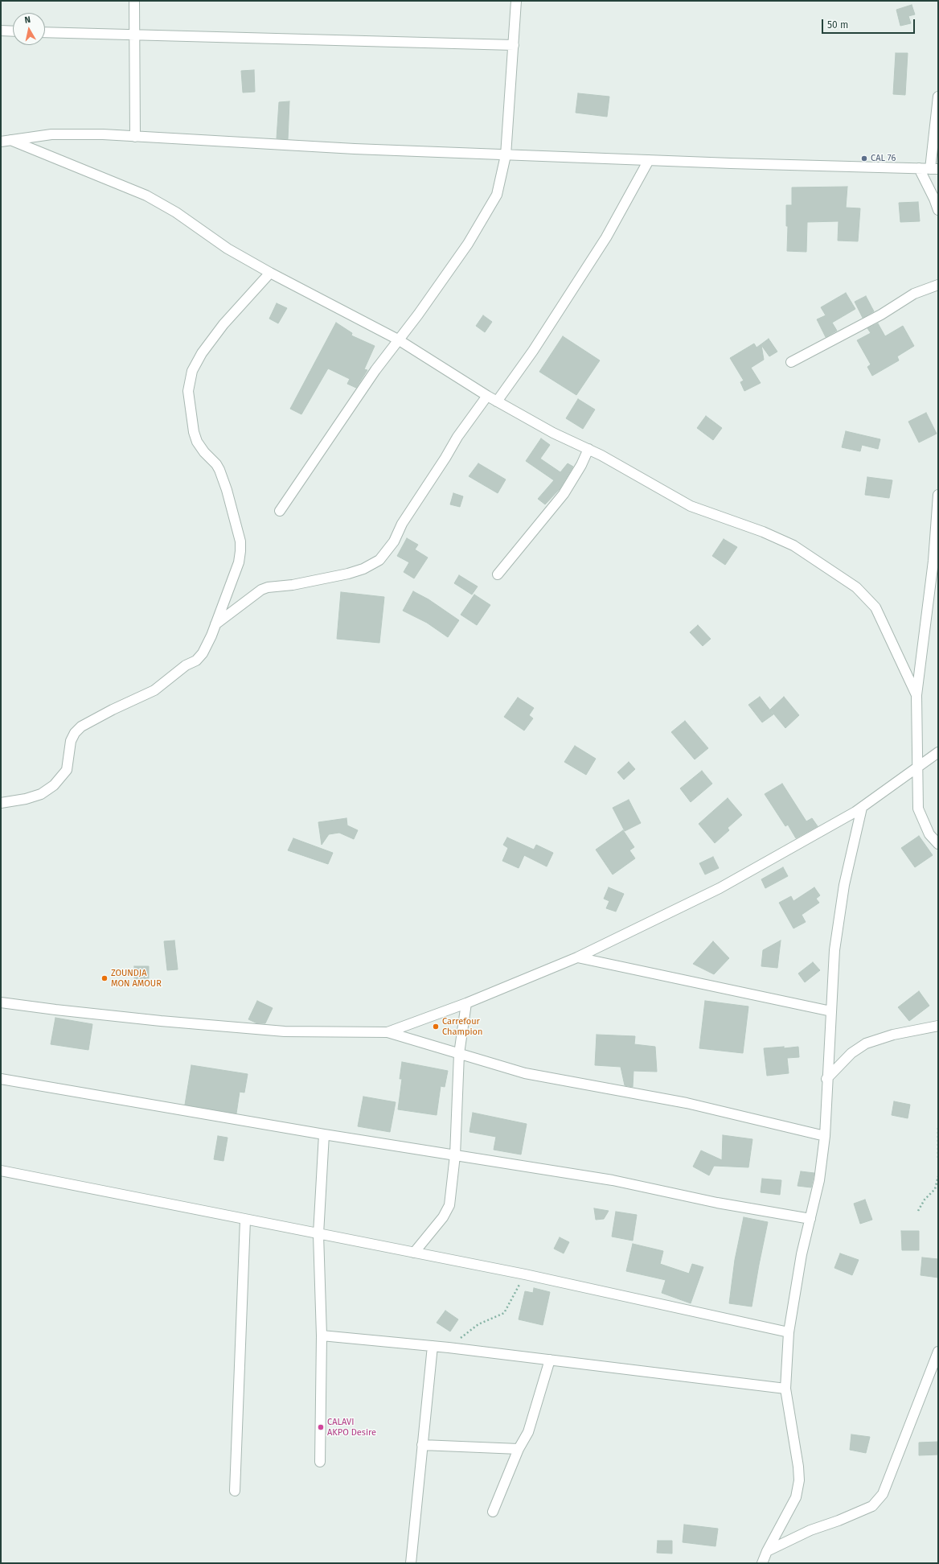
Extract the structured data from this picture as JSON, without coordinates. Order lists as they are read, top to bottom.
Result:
{
  "places": [
    "CAL 76",
    "ZOUNDJA MON AMOUR",
    "Carrefour Champion",
    "CALAVI AKPO Desire"
  ],
  "scale_bar": "50 m",
  "north": "top"
}
